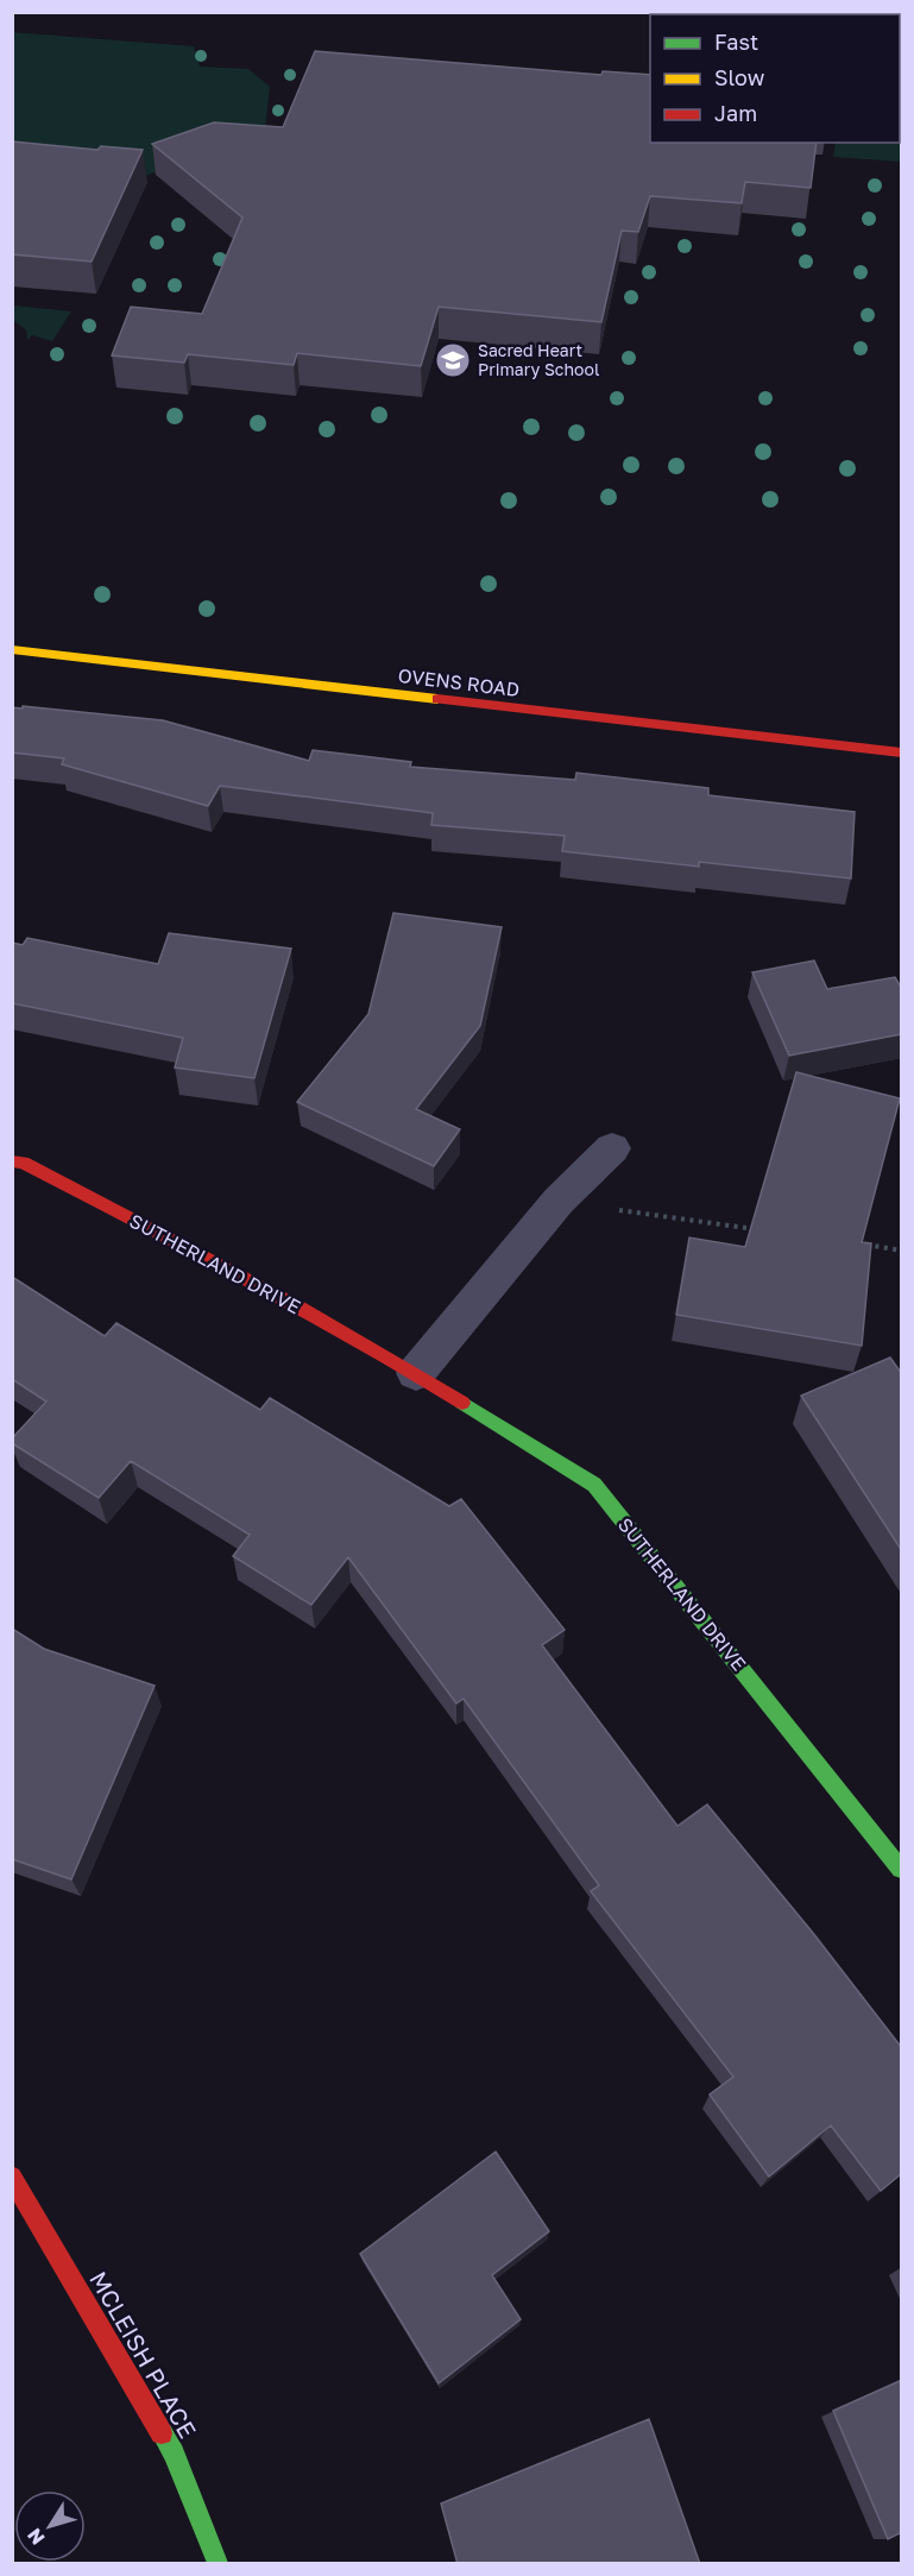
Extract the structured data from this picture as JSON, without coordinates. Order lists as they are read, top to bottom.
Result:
{
  "streets": {
    "street": ["OVENS ROAD", "SUTHERLAND DRIVE", "MCLEISH PLACE"]
  },
  "places": {
    "school or university": ["Sacred Heart Primary School"]
  },
  "legend": ["Fast", "Slow", "Jam"],
  "north": "bottom left"
}
